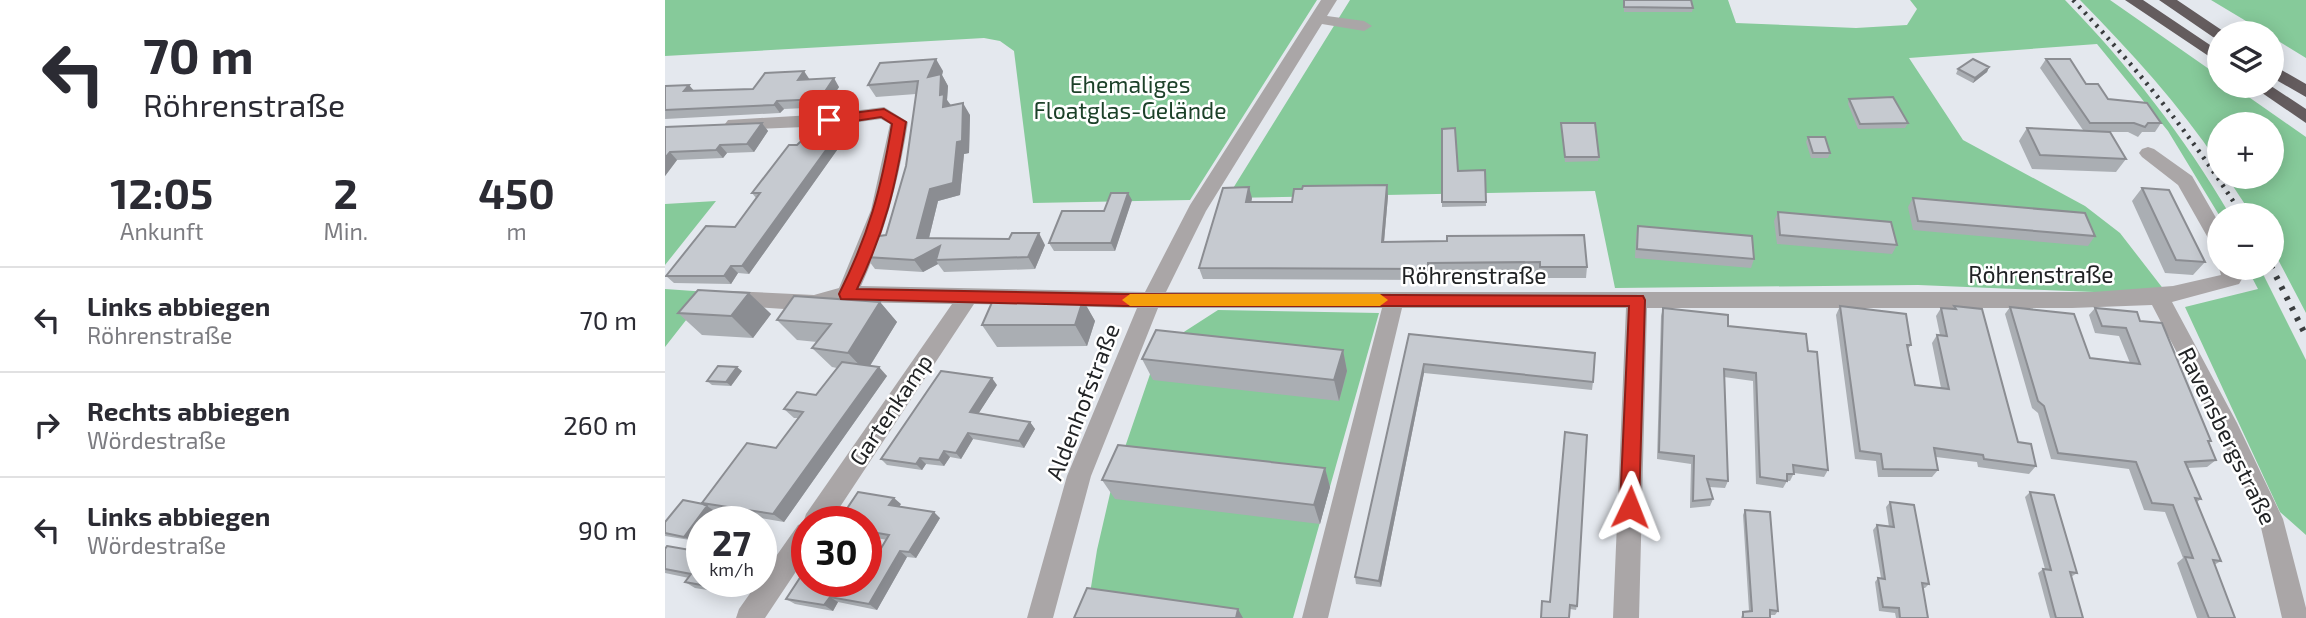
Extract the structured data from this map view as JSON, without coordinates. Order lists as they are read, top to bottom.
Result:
{
  "streets": {
    "street": [
      "Röhrenstraße",
      "Aldenhofstraße",
      "Gartenkamp",
      "Ravensbergstraße"
    ]
  },
  "crossings": [
    ["Röhrenstraße", "Aldenhofstraße"],
    ["Röhrenstraße", "Gartenkamp"],
    ["Röhrenstraße", "Ravensbergstraße"]
  ],
  "parks": ["Ehemaliges Floatglas-Gelände"],
  "page": {
    "turn": ["70 m", "Röhrenstraße"],
    "map_buttons": ["+", "−"],
    "eta": [
      "12:05",
      "Ankunft",
      "2",
      "Min.",
      "450",
      "m"
    ],
    "list": [
      {
        "name": "Links abbiegen",
        "note": "Röhrenstraße",
        "value": "70 m"
      },
      {
        "name": "Rechts abbiegen",
        "note": "Wördestraße",
        "value": "260 m"
      },
      {
        "name": "Links abbiegen",
        "note": "Wördestraße",
        "value": "90 m"
      }
    ],
    "speed": "27 km/h",
    "limit": "30"
  }
}
